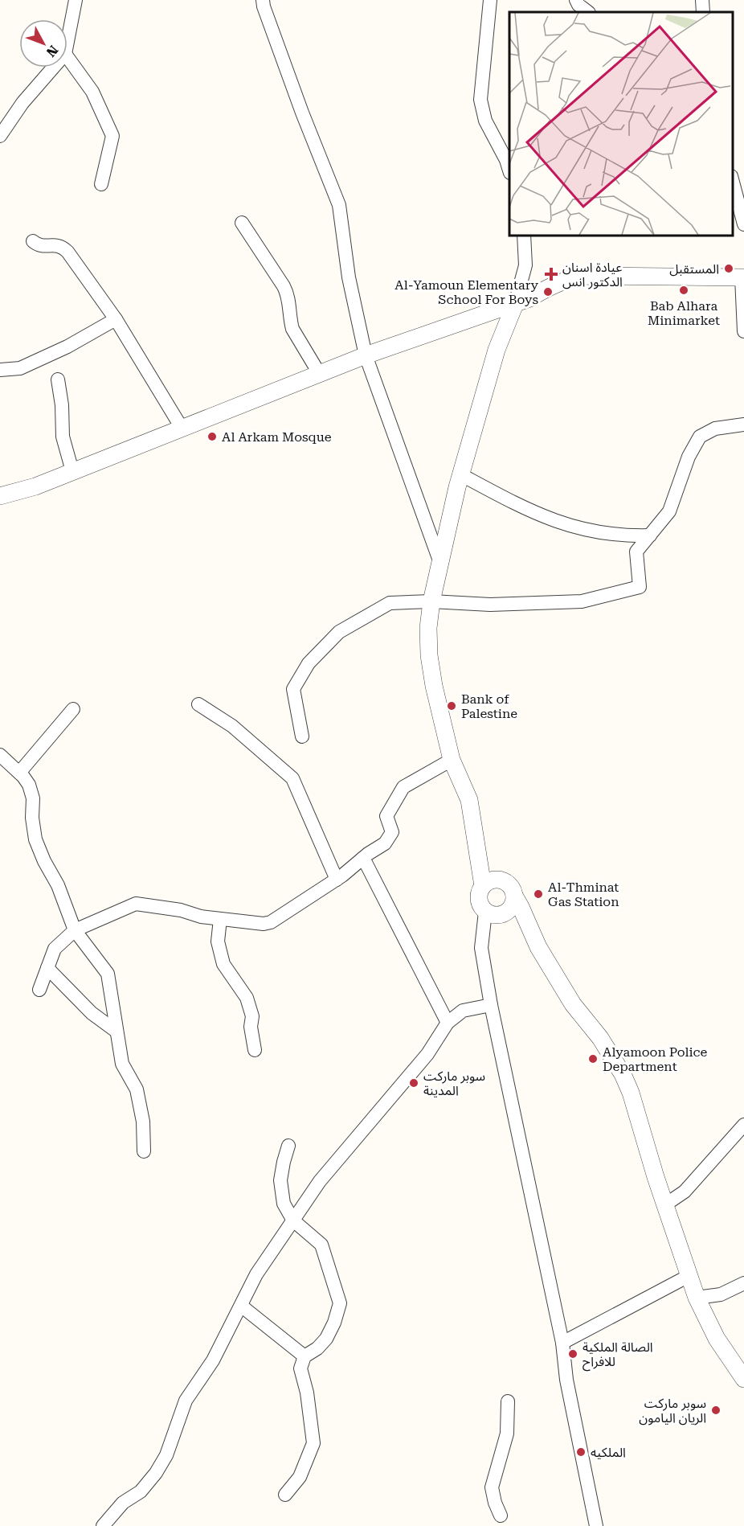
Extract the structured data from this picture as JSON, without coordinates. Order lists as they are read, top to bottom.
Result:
{
  "places": {
    "other": [
      "المستقبل",
      "Bab Alhara Minimarket",
      "Al-Yamoun Elementary School For Boys",
      "Al Arkam Mosque",
      "Bank of Palestine",
      "Al-Thminat Gas Station",
      "Alyamoon Police Department",
      "سوبر ماركت المدينة",
      "الصالة الملكية للافراح",
      "سوبر ماركت الريان اليامون",
      "الملكيه"
    ],
    "health": ["عيادة اسنان الدكتور انس"]
  },
  "north": "bottom right"
}
